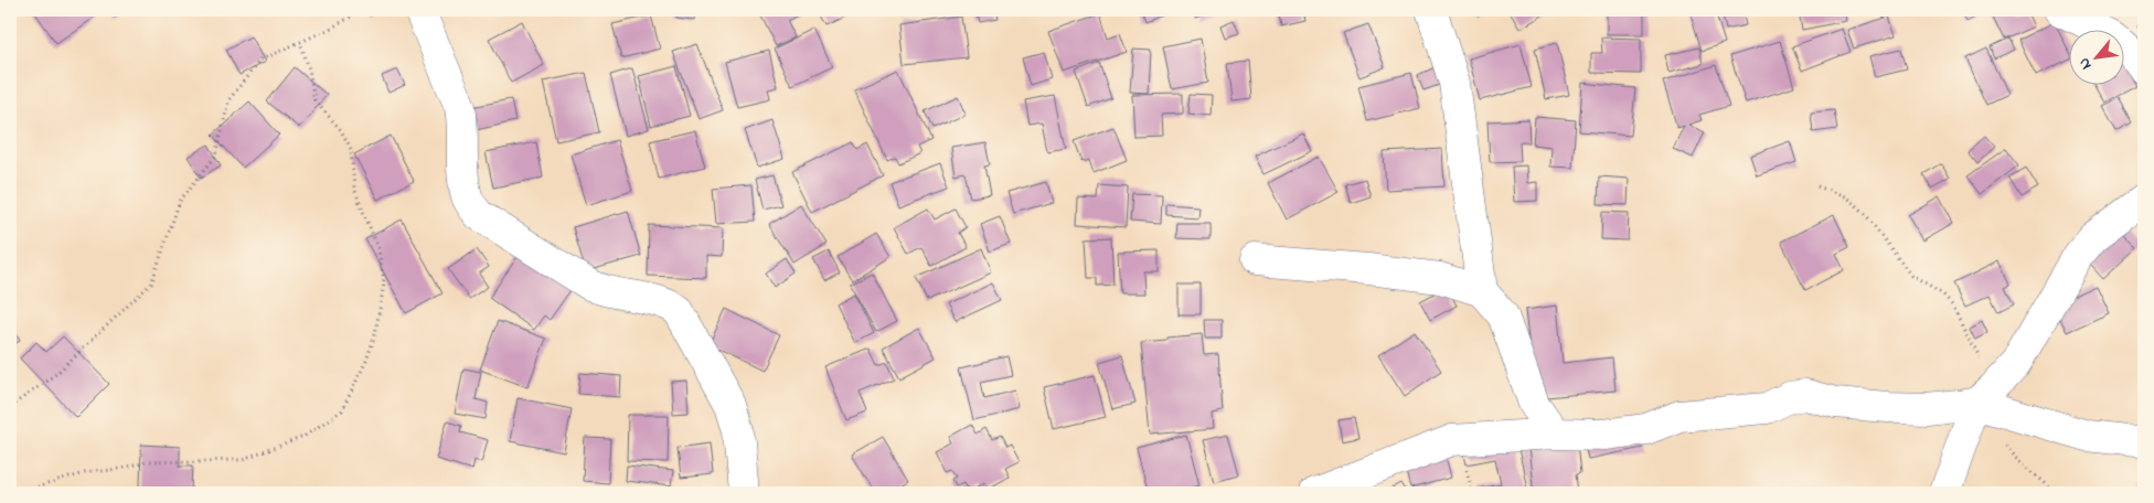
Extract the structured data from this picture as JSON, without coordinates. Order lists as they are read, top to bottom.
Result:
{
  "north": "bottom left"
}
